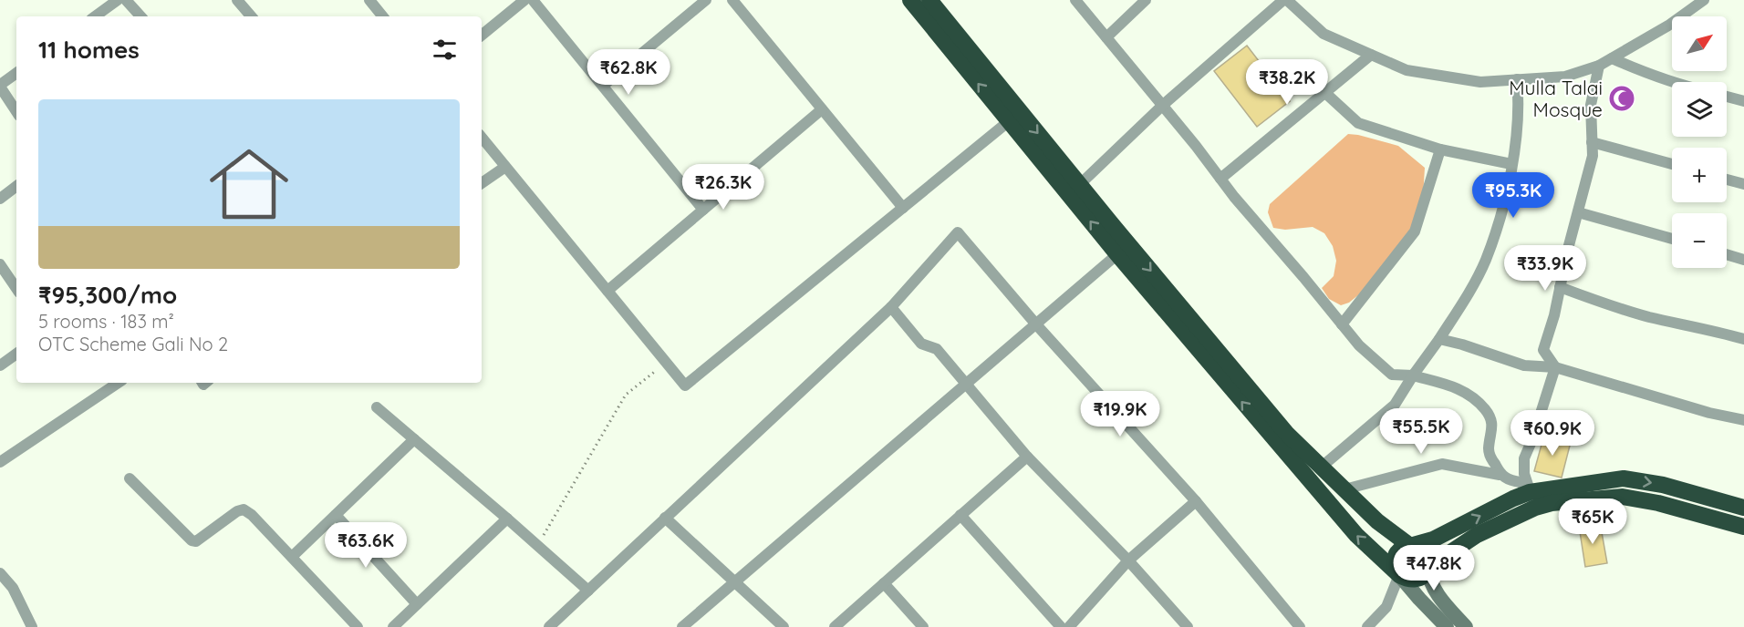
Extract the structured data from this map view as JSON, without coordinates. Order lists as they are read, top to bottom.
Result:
{
  "places": {
    "mosque": ["Mulla Talai Mosque"]
  },
  "north": "top right",
  "page": {
    "map_buttons": ["+", "−"],
    "heading": "11 homes",
    "price": [
      "₹62.8K",
      "₹38.2K",
      "₹26.3K",
      "₹95.3K",
      "₹33.9K",
      "₹19.9K",
      "₹55.5K",
      "₹60.9K",
      "₹65K",
      "₹63.6K",
      "₹47.8K"
    ],
    "list": [
      {
        "name": "₹95,300/mo",
        "note": "5 rooms · 183 m² · OTC Scheme Gali No 2"
      }
    ]
  }
}
